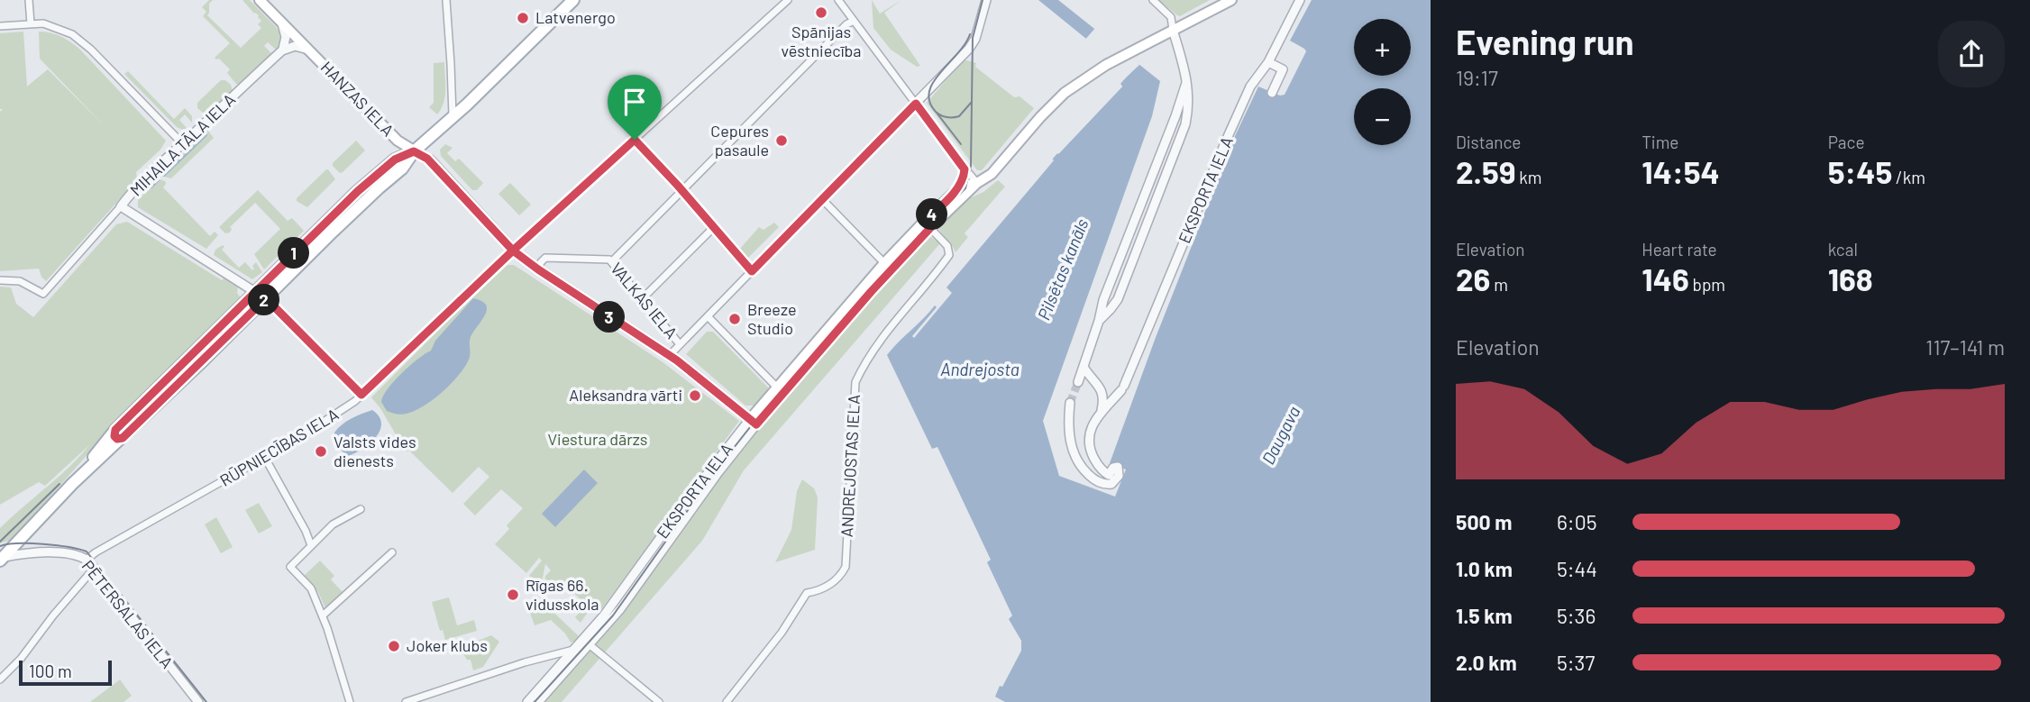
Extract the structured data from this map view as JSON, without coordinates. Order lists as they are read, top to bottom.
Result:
{
  "streets": {
    "main road": ["HANZAS IELA", "EKSPORTA IELA"],
    "street": [
      "MIHAILA TĀLA IELA",
      "VALKAS IELA",
      "RŪPNIECĪBAS IELA",
      "ANDREJOSTAS IELA",
      "PĒTERSALAS IELA"
    ]
  },
  "crossings": [
    ["HANZAS IELA", "EKSPORTA IELA"],
    ["HANZAS IELA", "VALKAS IELA"],
    ["HANZAS IELA", "RŪPNIECĪBAS IELA"],
    ["EKSPORTA IELA", "ANDREJOSTAS IELA"],
    ["RŪPNIECĪBAS IELA", "PĒTERSALAS IELA"]
  ],
  "water": ["Pilsētas kanāls", "Andrejosta", "Daugava"],
  "parks": ["Viestura dārzs"],
  "places": [
    "Spānijas vēstniecība",
    "Latvenergo",
    "Cepures pasaule",
    "Breeze Studio",
    "Aleksandra vārti",
    "Valsts vides dienests",
    "Rīgas 66. vidusskola",
    "Joker klubs"
  ],
  "scale_bar": "100 m",
  "page": {
    "heading": ["Evening run", "19:17"],
    "map_buttons": ["+", "−"],
    "stats": [
      ["Distance", "2.59 km"],
      ["Time", "14:54"],
      ["Pace", "5:45 /km"],
      ["Elevation", "26 m"],
      ["Heart rate", "146 bpm"],
      ["kcal", "168"]
    ],
    "pins": [
      "4",
      "1",
      "2",
      "3"
    ],
    "chart": ["Elevation", "117–141 m"],
    "list": [
      {
        "name": "500 m",
        "note": "6:05"
      },
      {
        "name": "1.0 km",
        "note": "5:44"
      },
      {
        "name": "1.5 km",
        "note": "5:36"
      },
      {
        "name": "2.0 km",
        "note": "5:37"
      }
    ],
    "scale": "100 m"
  }
}
